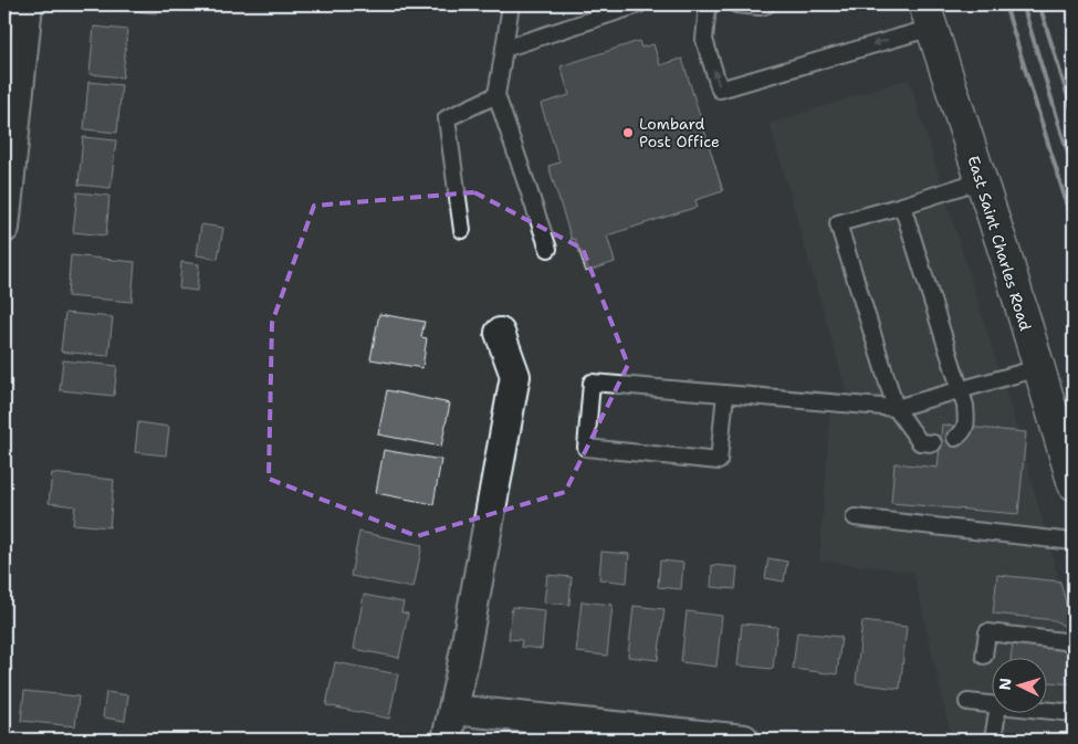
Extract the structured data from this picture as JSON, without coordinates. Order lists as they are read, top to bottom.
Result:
{
  "streets": {
    "main road": ["East Saint Charles Road"]
  },
  "places": ["Lombard Post Office"],
  "north": "left"
}
